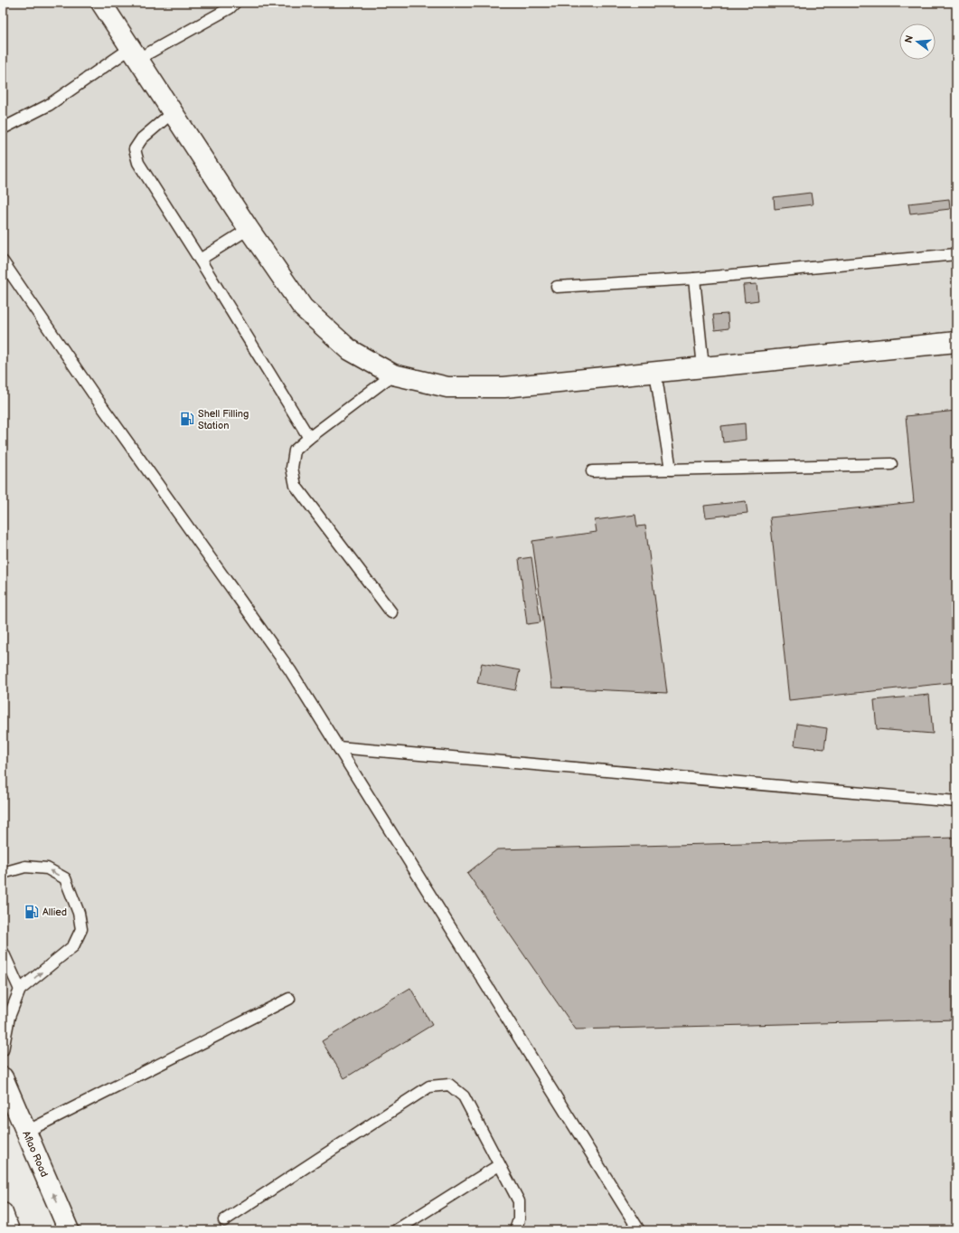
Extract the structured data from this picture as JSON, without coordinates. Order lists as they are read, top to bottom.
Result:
{
  "streets": {
    "main road": ["Aflao Road"]
  },
  "one_way": ["Aflao Road"],
  "places": {
    "fuel station": ["Shell Filling Station", "Allied"]
  },
  "north": "left"
}
